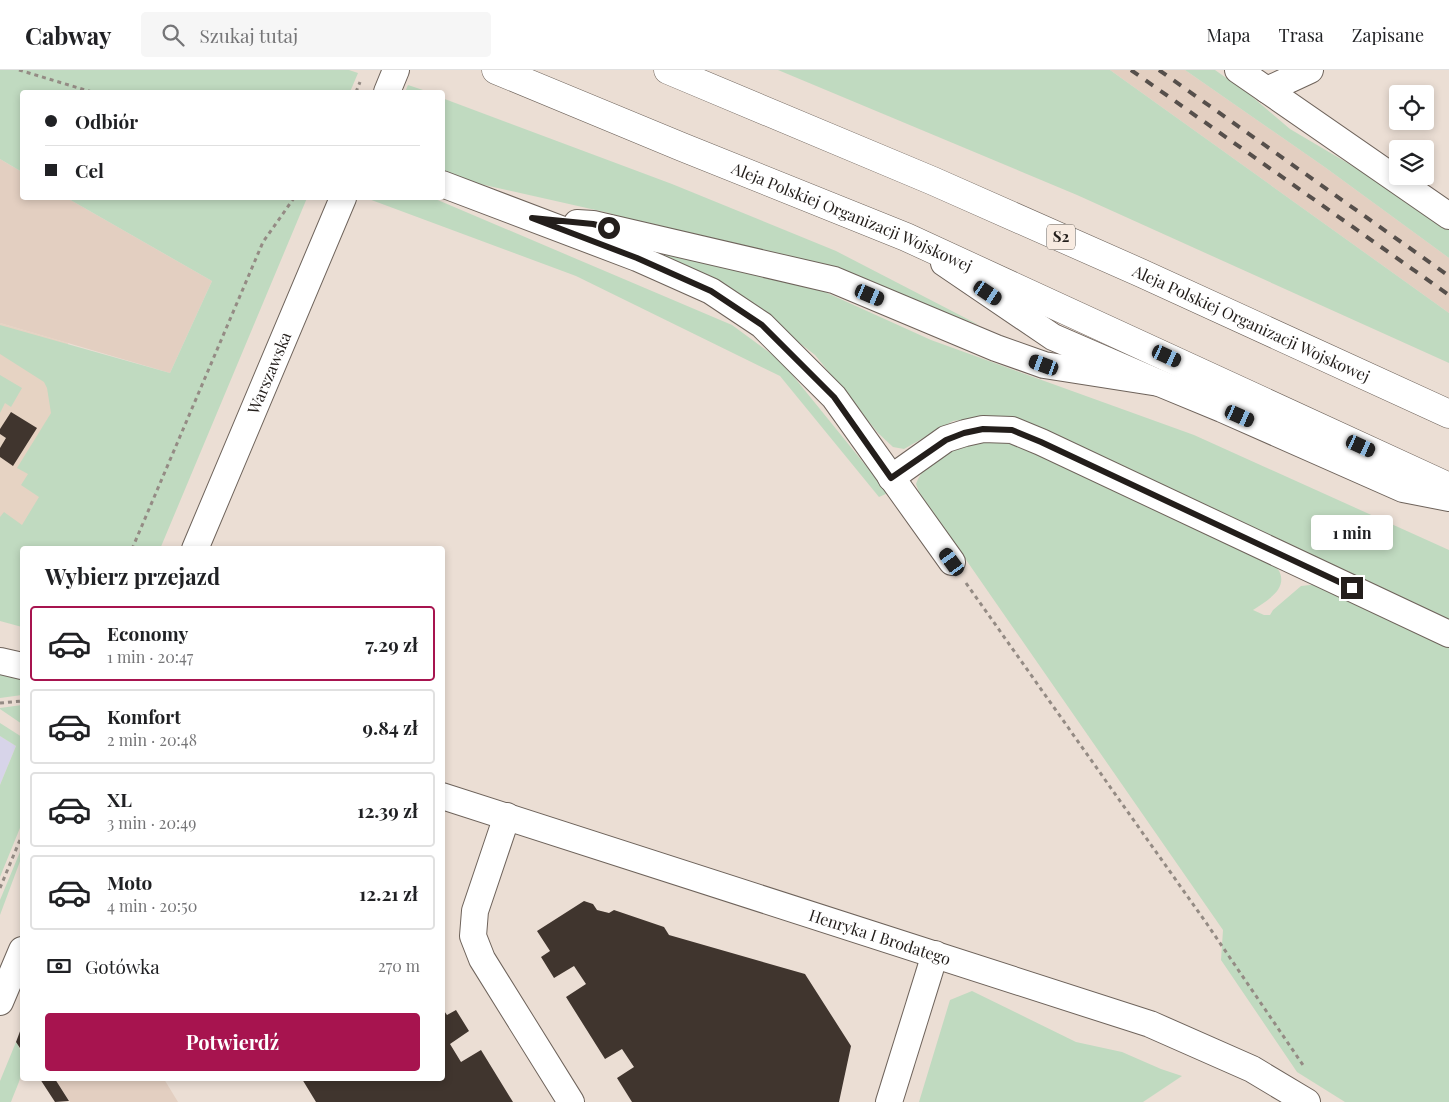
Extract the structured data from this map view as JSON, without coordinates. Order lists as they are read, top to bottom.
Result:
{
  "streets": {
    "highway": ["Aleja Polskiej Organizacji Wojskowej", "S2"],
    "street": ["Warszawska", "Henryka I Brodatego"]
  },
  "page": {
    "header": "Cabway",
    "search": "Szukaj tutaj",
    "nav": ["Mapa", "Trasa", "Zapisane"],
    "banner": ["Odbiór", "Cel"],
    "bubble": "1 min",
    "heading": "Wybierz przejazd",
    "list": [
      {
        "name": "Economy",
        "note": "1 min · 20:47",
        "value": "7.29 zł"
      },
      {
        "name": "Komfort",
        "note": "2 min · 20:48",
        "value": "9.84 zł"
      },
      {
        "name": "XL",
        "note": "3 min · 20:49",
        "value": "12.39 zł"
      },
      {
        "name": "Moto",
        "note": "4 min · 20:50",
        "value": "12.21 zł"
      }
    ],
    "pay": ["Gotówka", "270 m"],
    "buttons": "Potwierdź"
  }
}
